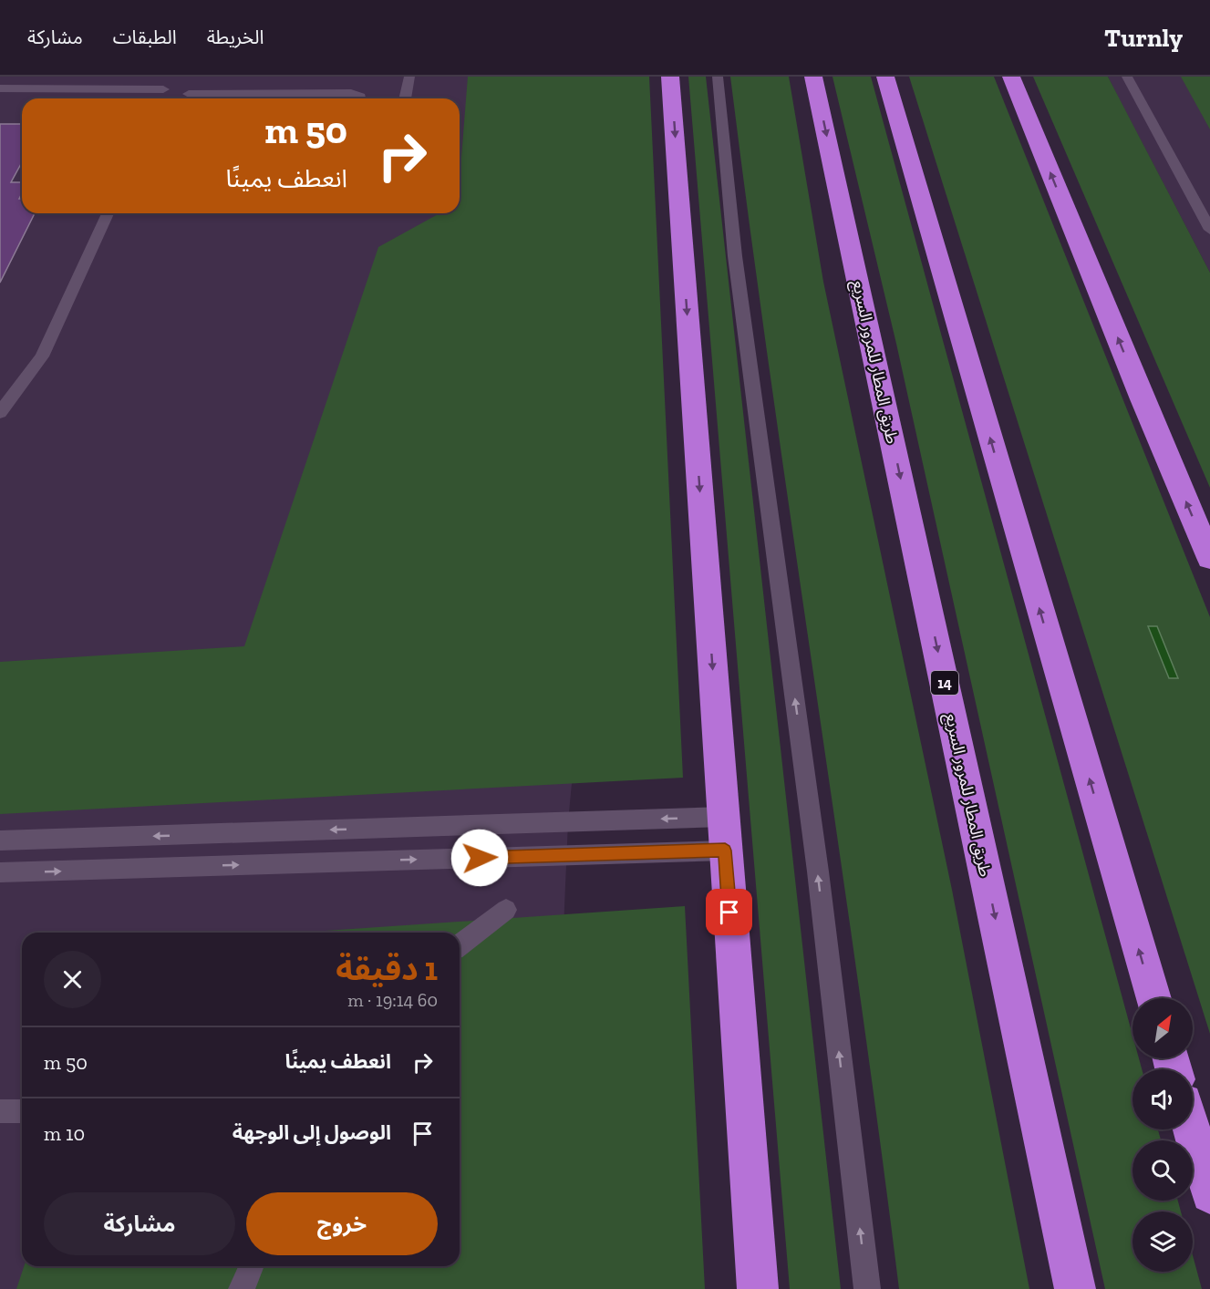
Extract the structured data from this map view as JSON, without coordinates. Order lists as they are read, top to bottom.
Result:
{
  "streets": {
    "highway": ["طريق المطار للمرور السريع", "14"]
  },
  "north": "top right",
  "page": {
    "header": "Turnly",
    "nav": ["الخريطة", "الطبقات", "مشاركة"],
    "turn": ["50 m", "انعطف يمينًا"],
    "heading": ["1 دقيقة", "60 m · 19:14"],
    "list": [
      {
        "name": "انعطف يمينًا",
        "value": "50 m"
      },
      {
        "name": "الوصول إلى الوجهة",
        "value": "10 m"
      }
    ],
    "buttons": ["خروج", "مشاركة"]
  }
}
